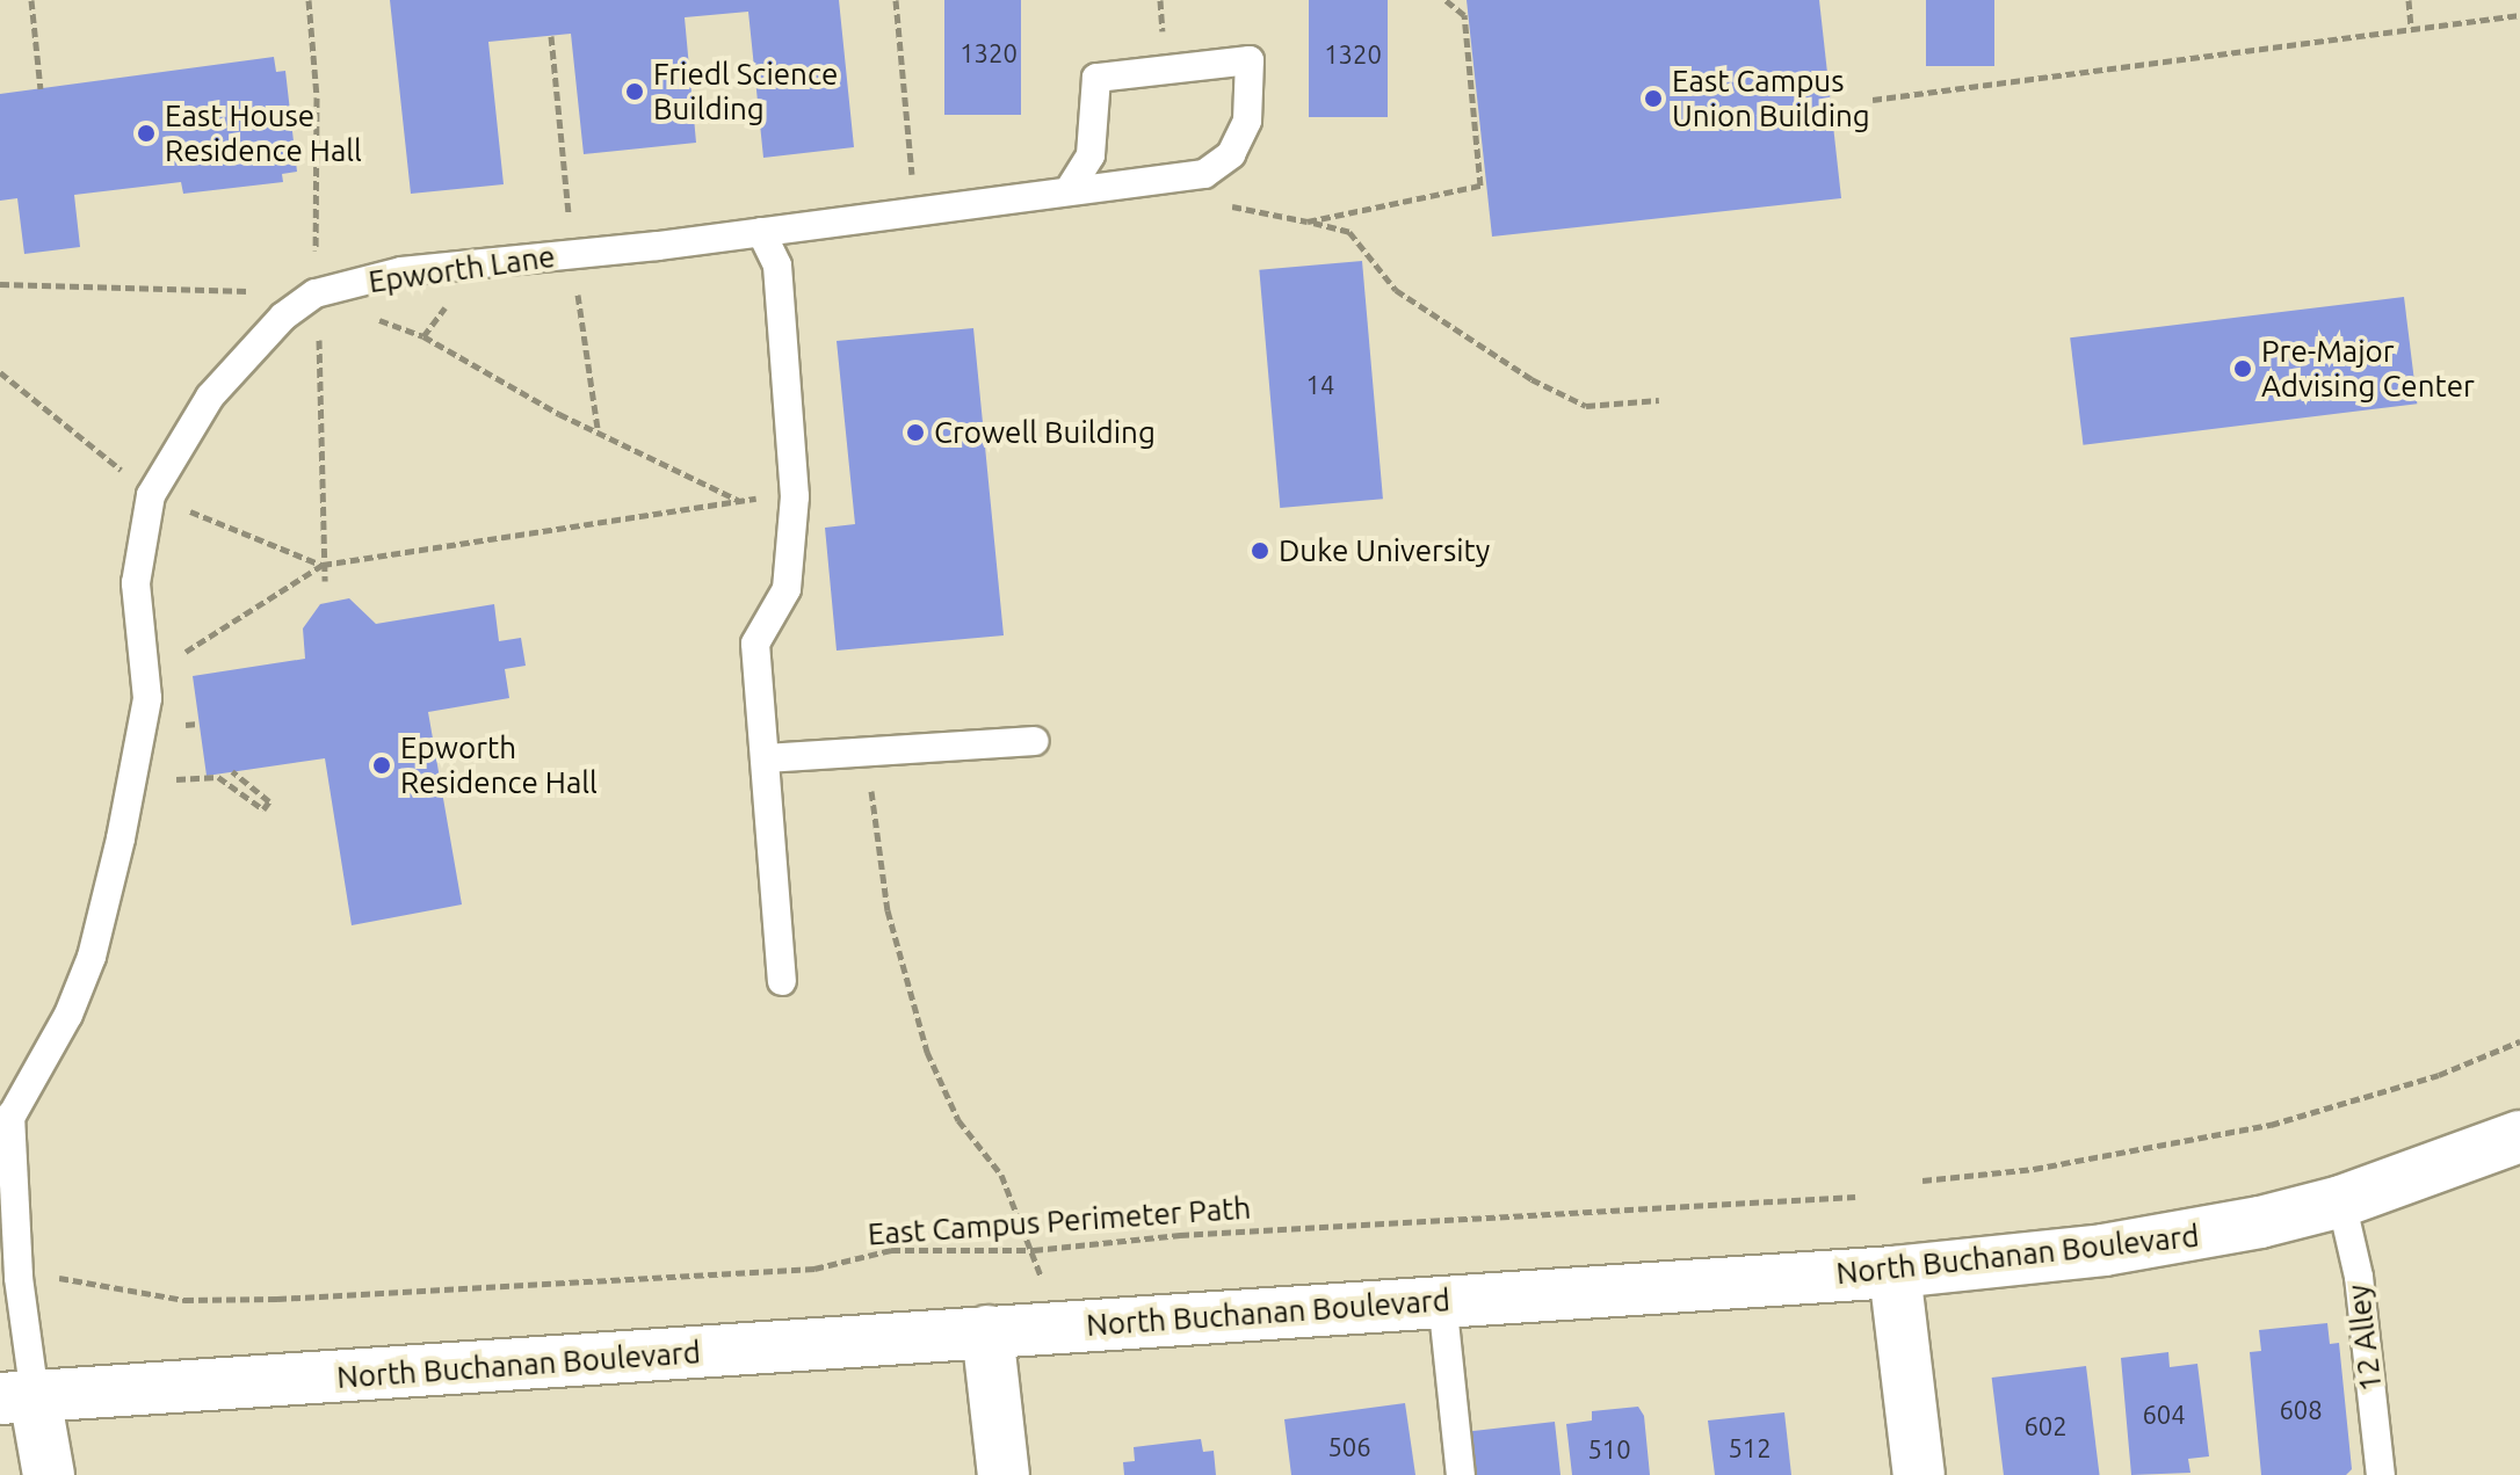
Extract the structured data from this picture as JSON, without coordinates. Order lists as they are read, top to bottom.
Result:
{
  "streets": {
    "street": ["North Buchanan Boulevard"],
    "lane": ["Epworth Lane", "12 Alley"],
    "path": ["East Campus Perimeter Path"]
  },
  "crossings": [
    ["Epworth Lane", "North Buchanan Boulevard"],
    ["North Buchanan Boulevard", "12 Alley"]
  ],
  "places": [
    "Friedl Science Building",
    "East Campus Union Building",
    "East House Residence Hall",
    "Pre-Major Advising Center",
    "Crowell Building",
    "Duke University",
    "Epworth Residence Hall"
  ],
  "house_numbers": [
    "1320",
    "1320",
    "14",
    "608",
    "604",
    "602",
    "506",
    "512",
    "510"
  ]
}
